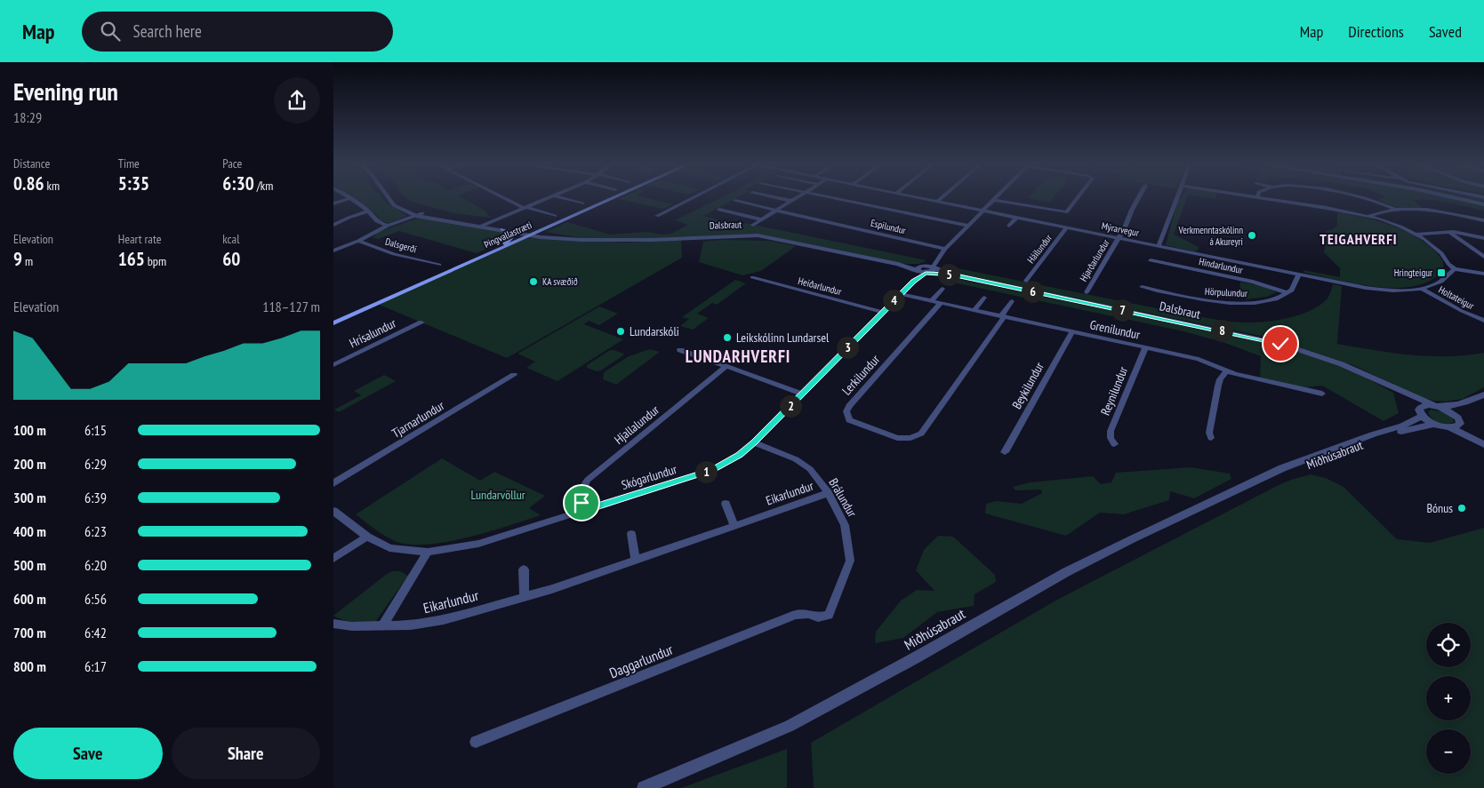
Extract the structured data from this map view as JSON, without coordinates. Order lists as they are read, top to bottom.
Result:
{
  "streets": {
    "main road": ["Þingvallastræti"],
    "street": [
      "Dalsbraut",
      "Espilundur",
      "Mýrarvegur",
      "Dalsgerði",
      "Háilundur",
      "Hjarðarlundur",
      "Hindarlundur",
      "Heiðarlundur",
      "Hörpulundur",
      "Holtateigur",
      "Grenilundur",
      "Hrísalundur",
      "Lerkilundur",
      "Beykilundur",
      "Reynilundur",
      "Tjarnarlundur",
      "Hjallalundur",
      "Miðhúsabraut",
      "Skógarlundur",
      "Eikarlundur",
      "Brálundur",
      "Daggarlundur"
    ]
  },
  "crossings": [
    ["Dalsbraut", "Þingvallastræti"],
    ["Dalsbraut", "Miðhúsabraut"],
    ["Dalsbraut", "Skógarlundur"],
    ["Mýrarvegur", "Háilundur"],
    ["Mýrarvegur", "Hjarðarlundur"],
    ["Mýrarvegur", "Holtateigur"],
    ["Hindarlundur", "Hörpulundur"],
    ["Heiðarlundur", "Skógarlundur"],
    ["Grenilundur", "Lerkilundur"],
    ["Grenilundur", "Beykilundur"],
    ["Grenilundur", "Reynilundur"],
    ["Grenilundur", "Skógarlundur"],
    ["Hjallalundur", "Skógarlundur"],
    ["Skógarlundur", "Brálundur"],
    ["Eikarlundur", "Brálundur"],
    ["Brálundur", "Daggarlundur"]
  ],
  "districts": ["TEIGAHVERFI", "LUNDARHVERFI"],
  "parks": ["Lundarvöllur"],
  "places": {
    "other": [
      "Verkmenntaskólinn á Akureyri",
      "KA svæðið",
      "Lundarskóli",
      "Leikskólinn Lundarsel",
      "Bónus"
    ],
    "transit": ["Hringteigur"]
  },
  "page": {
    "header": "Map",
    "search": "Search here",
    "nav": ["Map", "Directions", "Saved"],
    "heading": ["Evening run", "18:29"],
    "stats": [
      ["Distance", "0.86 km"],
      ["Time", "5:35"],
      ["Pace", "6:30 /km"],
      ["Elevation", "9 m"],
      ["Heart rate", "165 bpm"],
      ["kcal", "60"]
    ],
    "pins": [
      "5",
      "6",
      "4",
      "7",
      "8",
      "3",
      "2",
      "1"
    ],
    "chart": ["Elevation", "118–127 m"],
    "list": [
      {
        "name": "100 m",
        "note": "6:15"
      },
      {
        "name": "200 m",
        "note": "6:29"
      },
      {
        "name": "300 m",
        "note": "6:39"
      },
      {
        "name": "400 m",
        "note": "6:23"
      },
      {
        "name": "500 m",
        "note": "6:20"
      },
      {
        "name": "600 m",
        "note": "6:56"
      },
      {
        "name": "700 m",
        "note": "6:42"
      },
      {
        "name": "800 m",
        "note": "6:17"
      }
    ],
    "map_buttons": ["+", "−"],
    "buttons": ["Save", "Share"]
  }
}
